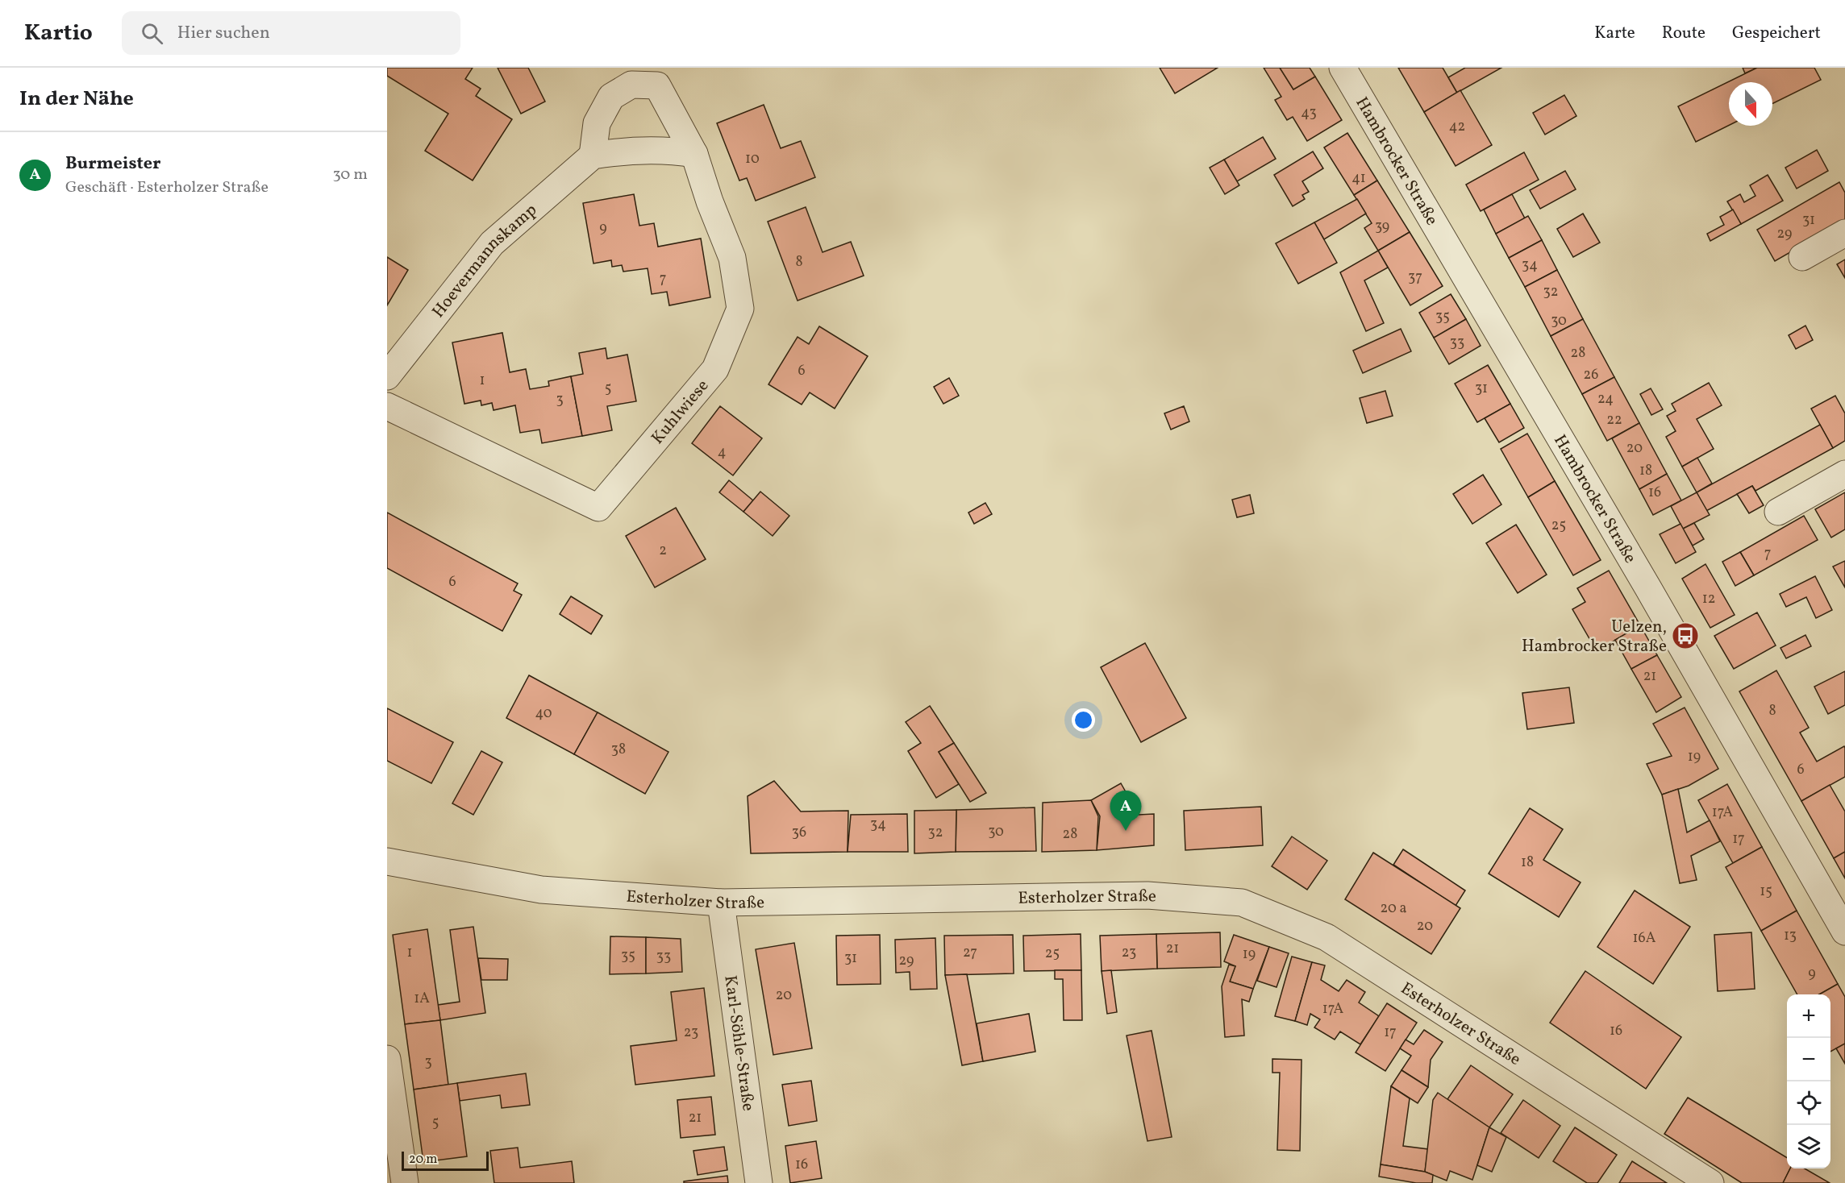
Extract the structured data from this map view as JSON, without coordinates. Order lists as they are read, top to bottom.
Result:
{
  "streets": {
    "street": [
      "Hambrocker Straße",
      "Hoevermannskamp",
      "Kuhlwiese",
      "Esterholzer Straße",
      "Karl-Söhle-Straße"
    ]
  },
  "crossings": [
    ["Hoevermannskamp", "Kuhlwiese"],
    ["Esterholzer Straße", "Karl-Söhle-Straße"]
  ],
  "places": {
    "bus stop": ["Uelzen, Hambrocker Straße"]
  },
  "house_numbers": [
    "43",
    "42",
    "10",
    "41",
    "31",
    "39",
    "9",
    "29",
    "8",
    "34",
    "37",
    "7",
    "32",
    "35",
    "30",
    "33",
    "28",
    "6",
    "26",
    "1",
    "5",
    "31",
    "24",
    "3",
    "22",
    "20",
    "4",
    "18",
    "16",
    "25",
    "2",
    "7",
    "6",
    "12",
    "21",
    "8",
    "40",
    "38",
    "19",
    "6",
    "17A",
    "34",
    "30",
    "36",
    "32",
    "28",
    "17",
    "18",
    "15",
    "20 a",
    "20",
    "13",
    "16A",
    "21",
    "1",
    "27",
    "23",
    "25",
    "19",
    "35",
    "33",
    "31",
    "29",
    "9",
    "20",
    "1A",
    "17A",
    "16",
    "23",
    "17",
    "3",
    "21",
    "5",
    "16"
  ],
  "scale_bar": "20 m",
  "north": "bottom",
  "page": {
    "header": "Kartio",
    "search": "Hier suchen",
    "nav": ["Karte", "Route", "Gespeichert"],
    "heading": "In der Nähe",
    "list": [
      {
        "mark": "A",
        "name": "Burmeister",
        "note": "Geschäft · Esterholzer Straße",
        "value": "30 m"
      }
    ],
    "pins": "A",
    "map_buttons": ["+", "−"],
    "scale": "20 m"
  }
}
